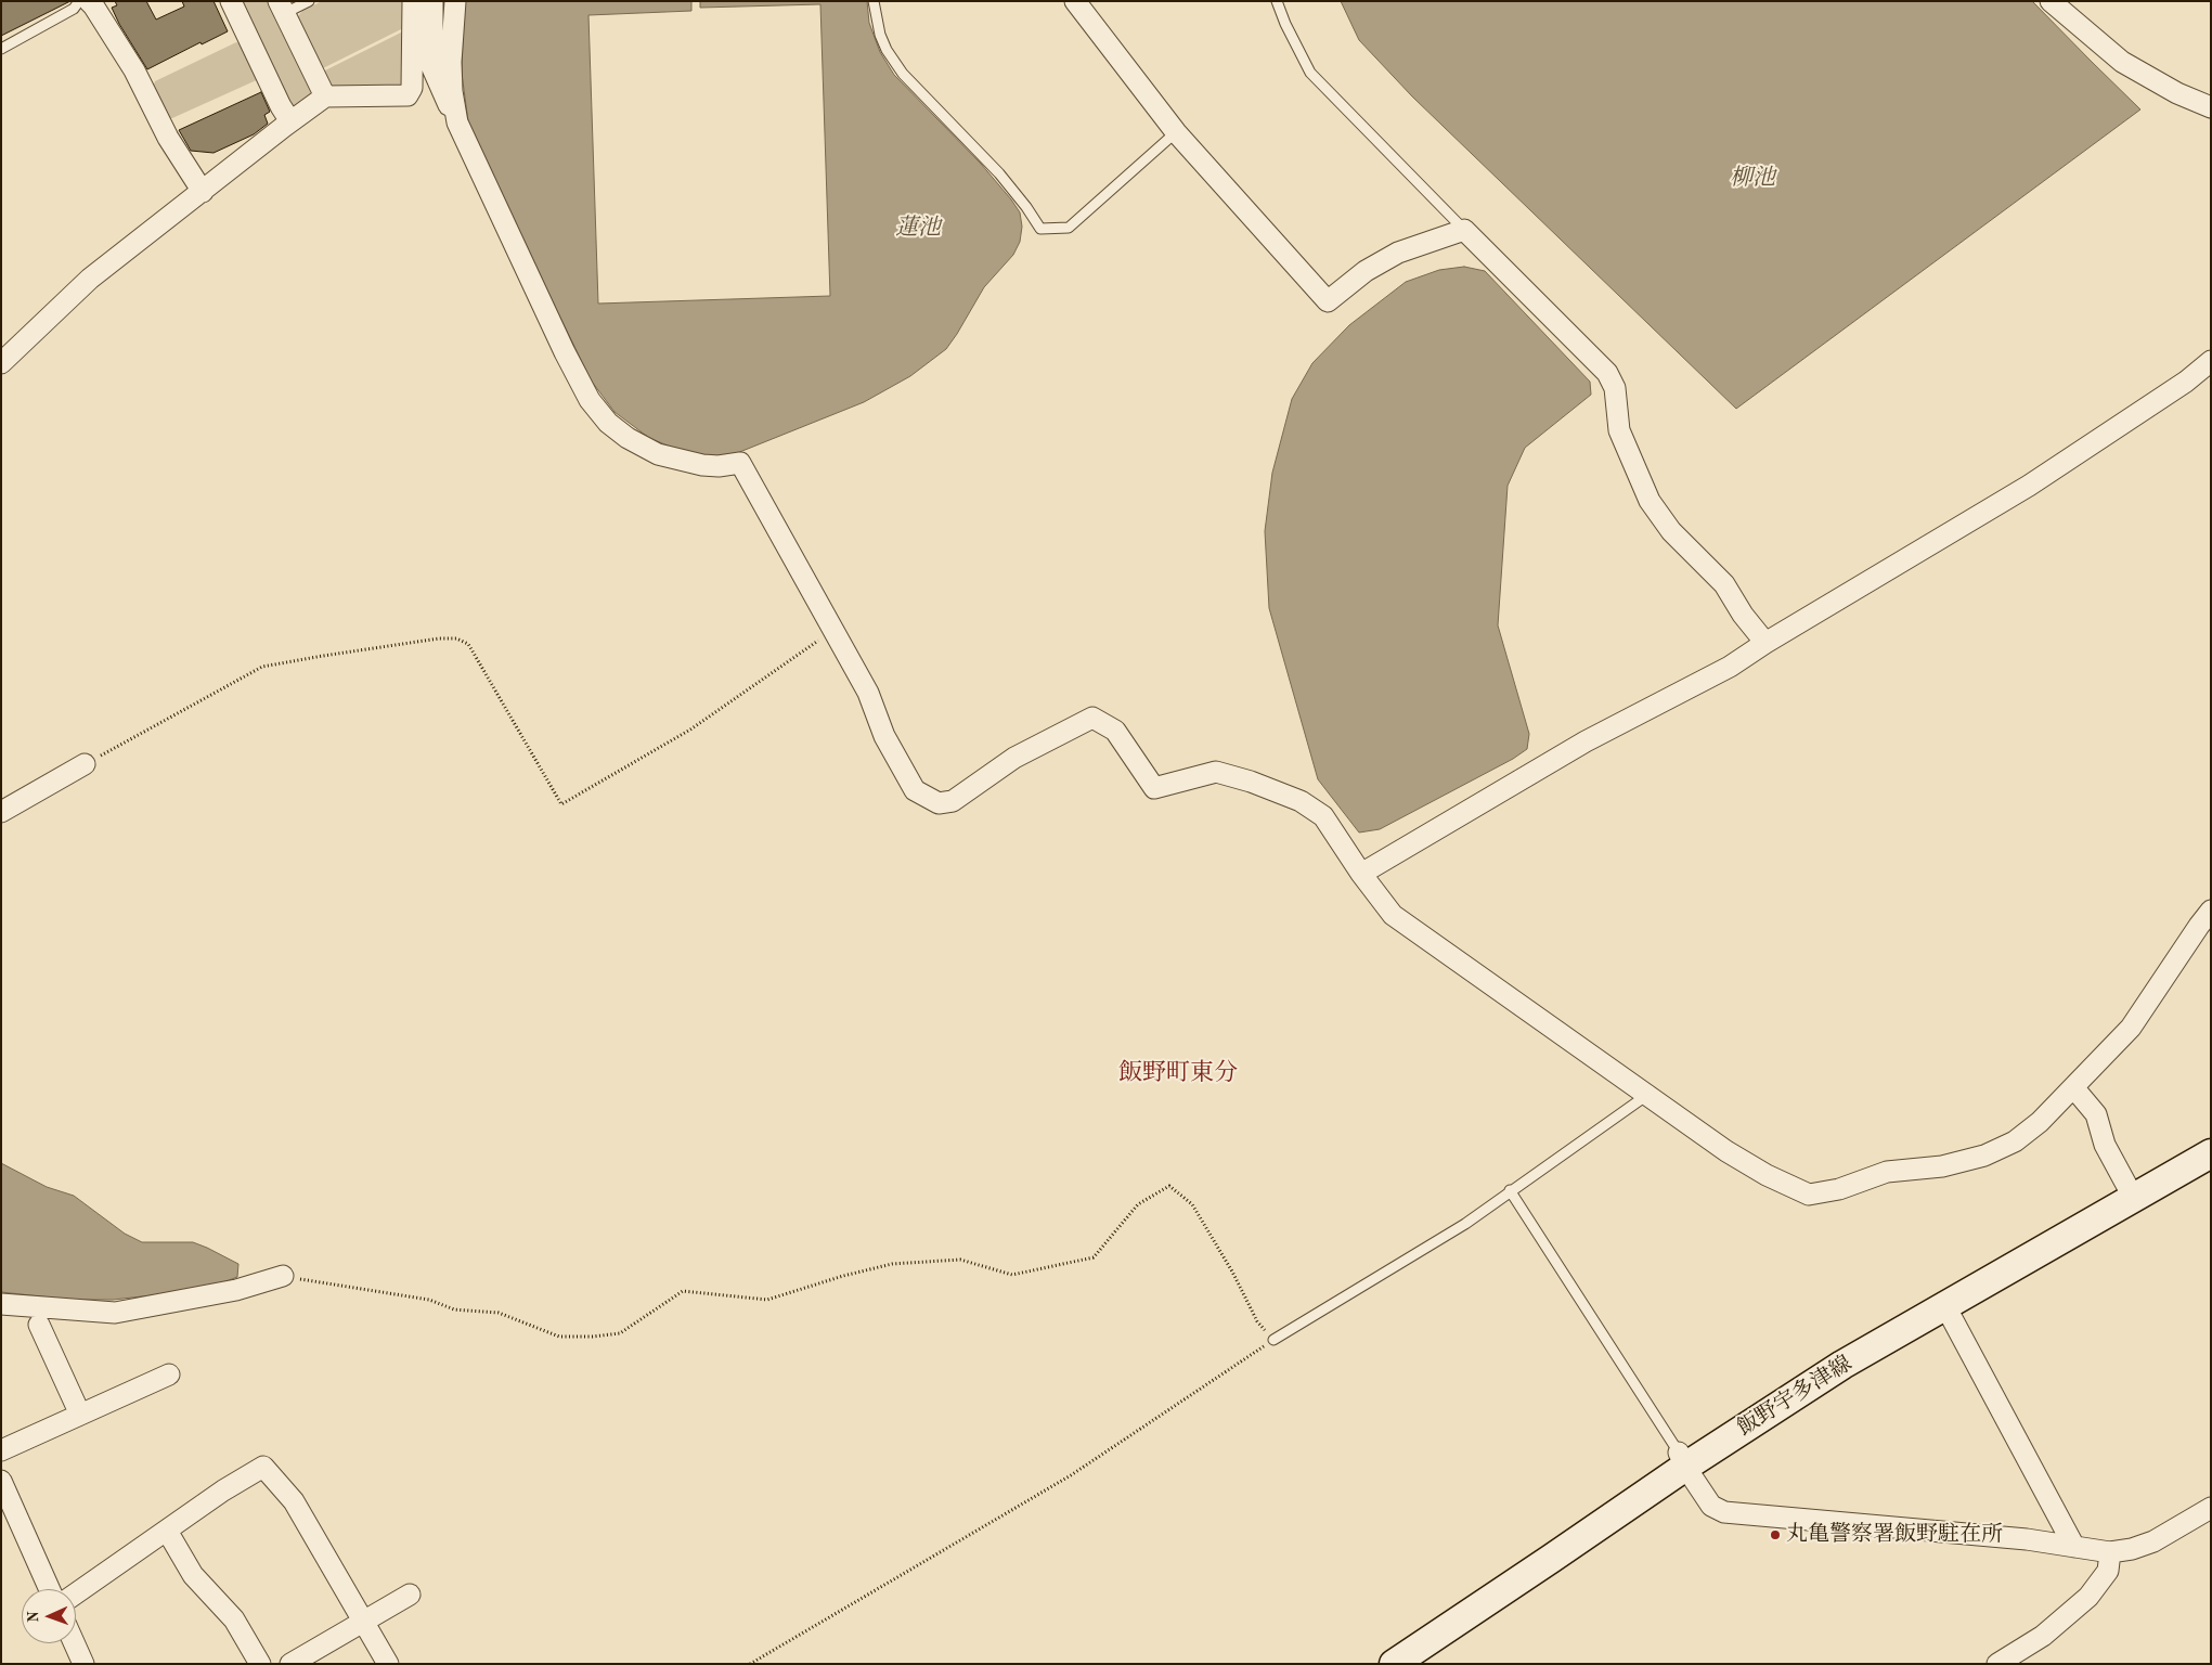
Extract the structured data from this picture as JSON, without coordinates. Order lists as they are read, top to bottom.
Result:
{
  "streets": {
    "main road": ["飯野宇多津線"]
  },
  "districts": ["飯野町東分"],
  "water": ["柳池", "蓮池"],
  "places": ["丸亀警察署飯野駐在所"],
  "north": "left"
}
